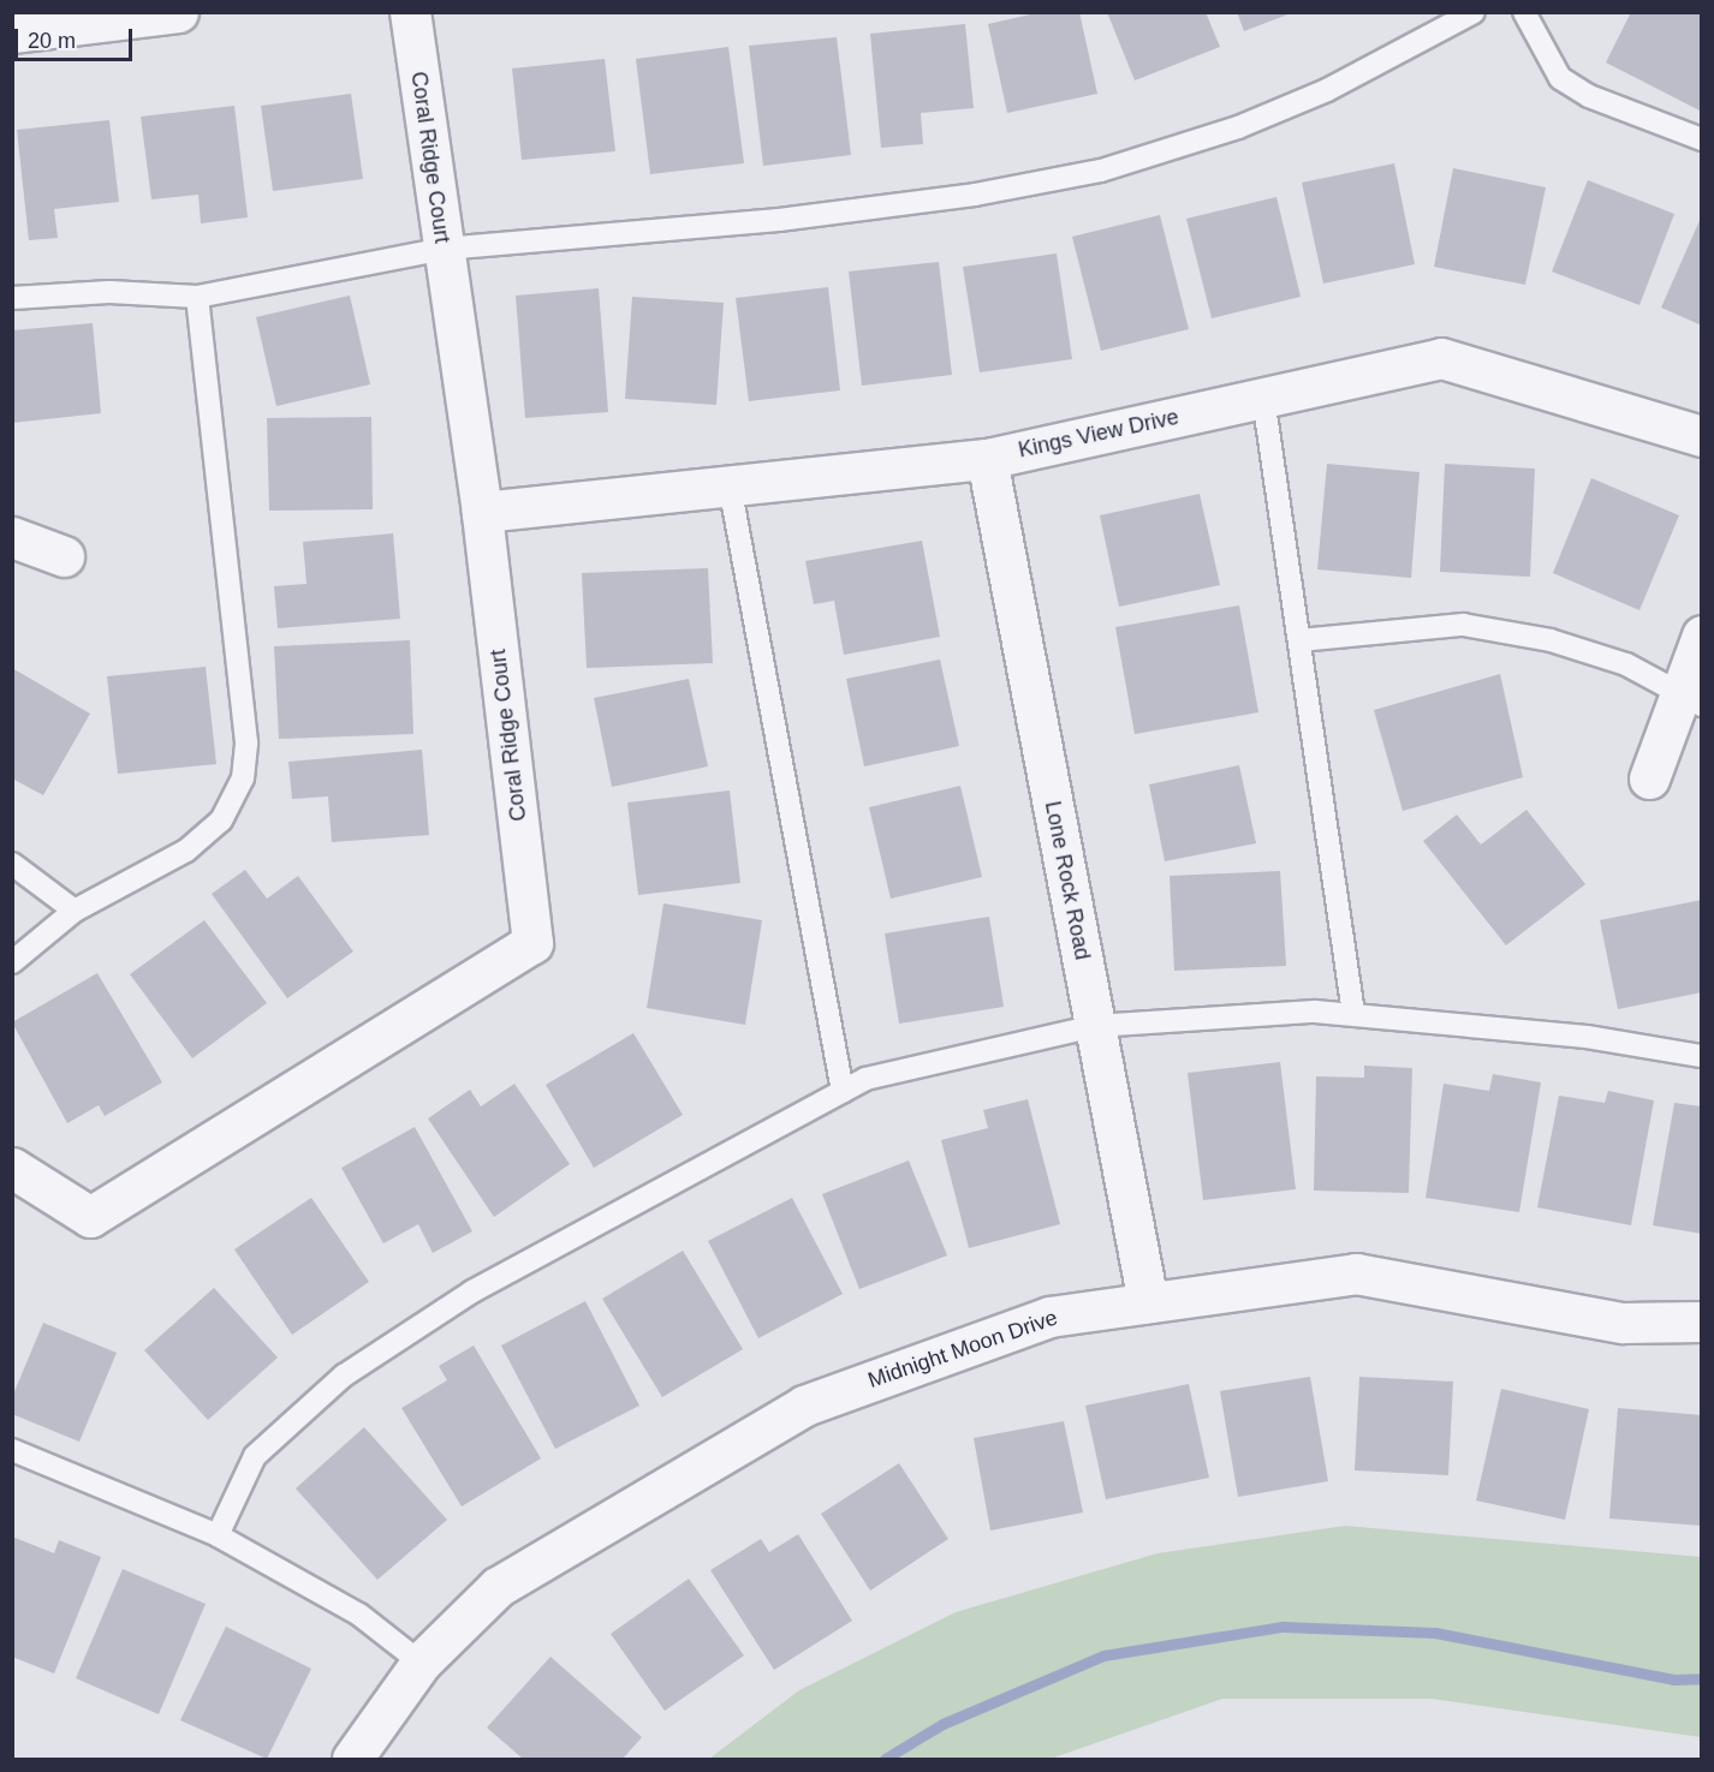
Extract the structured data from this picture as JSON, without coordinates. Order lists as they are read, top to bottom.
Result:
{
  "streets": {
    "street": [
      "Coral Ridge Court",
      "Kings View Drive",
      "Lone Rock Road",
      "Midnight Moon Drive"
    ]
  },
  "crossings": [
    ["Coral Ridge Court", "Kings View Drive"],
    ["Kings View Drive", "Lone Rock Road"],
    ["Lone Rock Road", "Midnight Moon Drive"]
  ],
  "scale_bar": "20 m"
}
